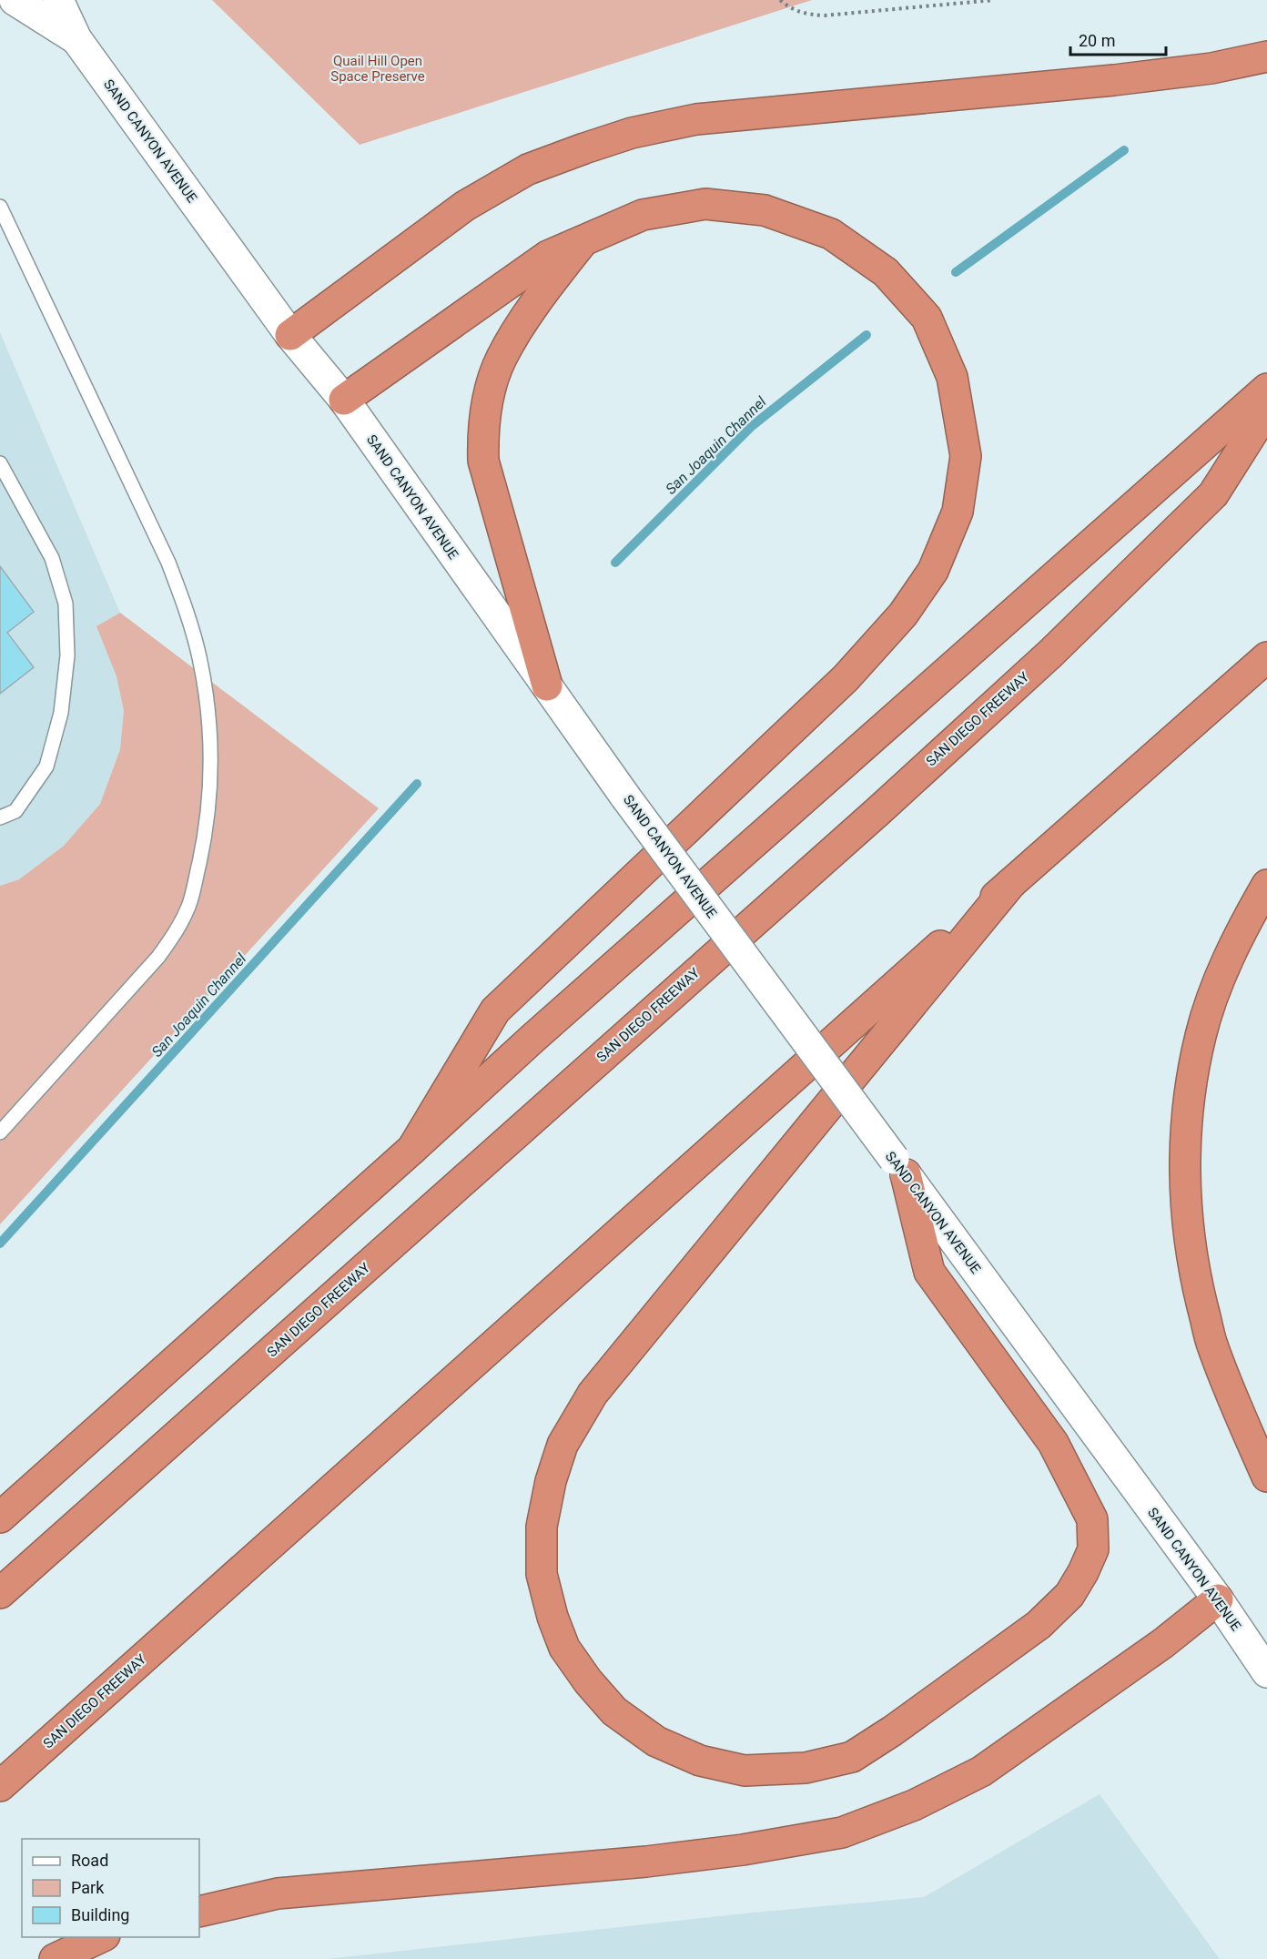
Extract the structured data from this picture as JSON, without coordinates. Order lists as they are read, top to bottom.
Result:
{
  "streets": {
    "highway": ["SAN DIEGO FREEWAY"],
    "main road": ["SAND CANYON AVENUE"]
  },
  "water": ["San Joaquin Channel"],
  "parks": ["Quail Hill Open Space Preserve"],
  "legend": ["Road", "Park", "Building"],
  "scale_bar": "20 m"
}
